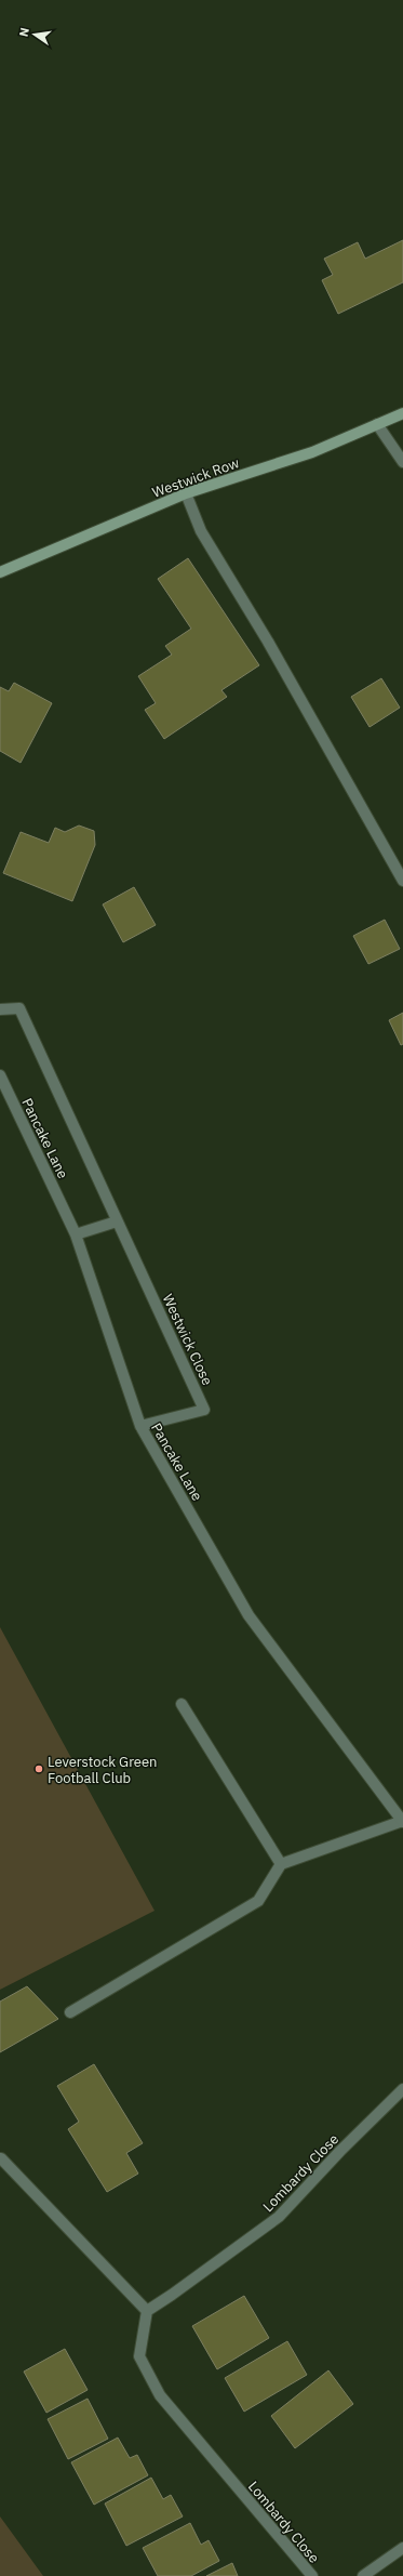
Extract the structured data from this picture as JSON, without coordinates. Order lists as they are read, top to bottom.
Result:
{
  "streets": {
    "street": [
      "Westwick Row",
      "Pancake Lane",
      "Westwick Close",
      "Lombardy Close"
    ]
  },
  "crossings": [
    ["Pancake Lane", "Westwick Close"]
  ],
  "places": ["Leverstock Green Football Club"],
  "north": "left"
}
